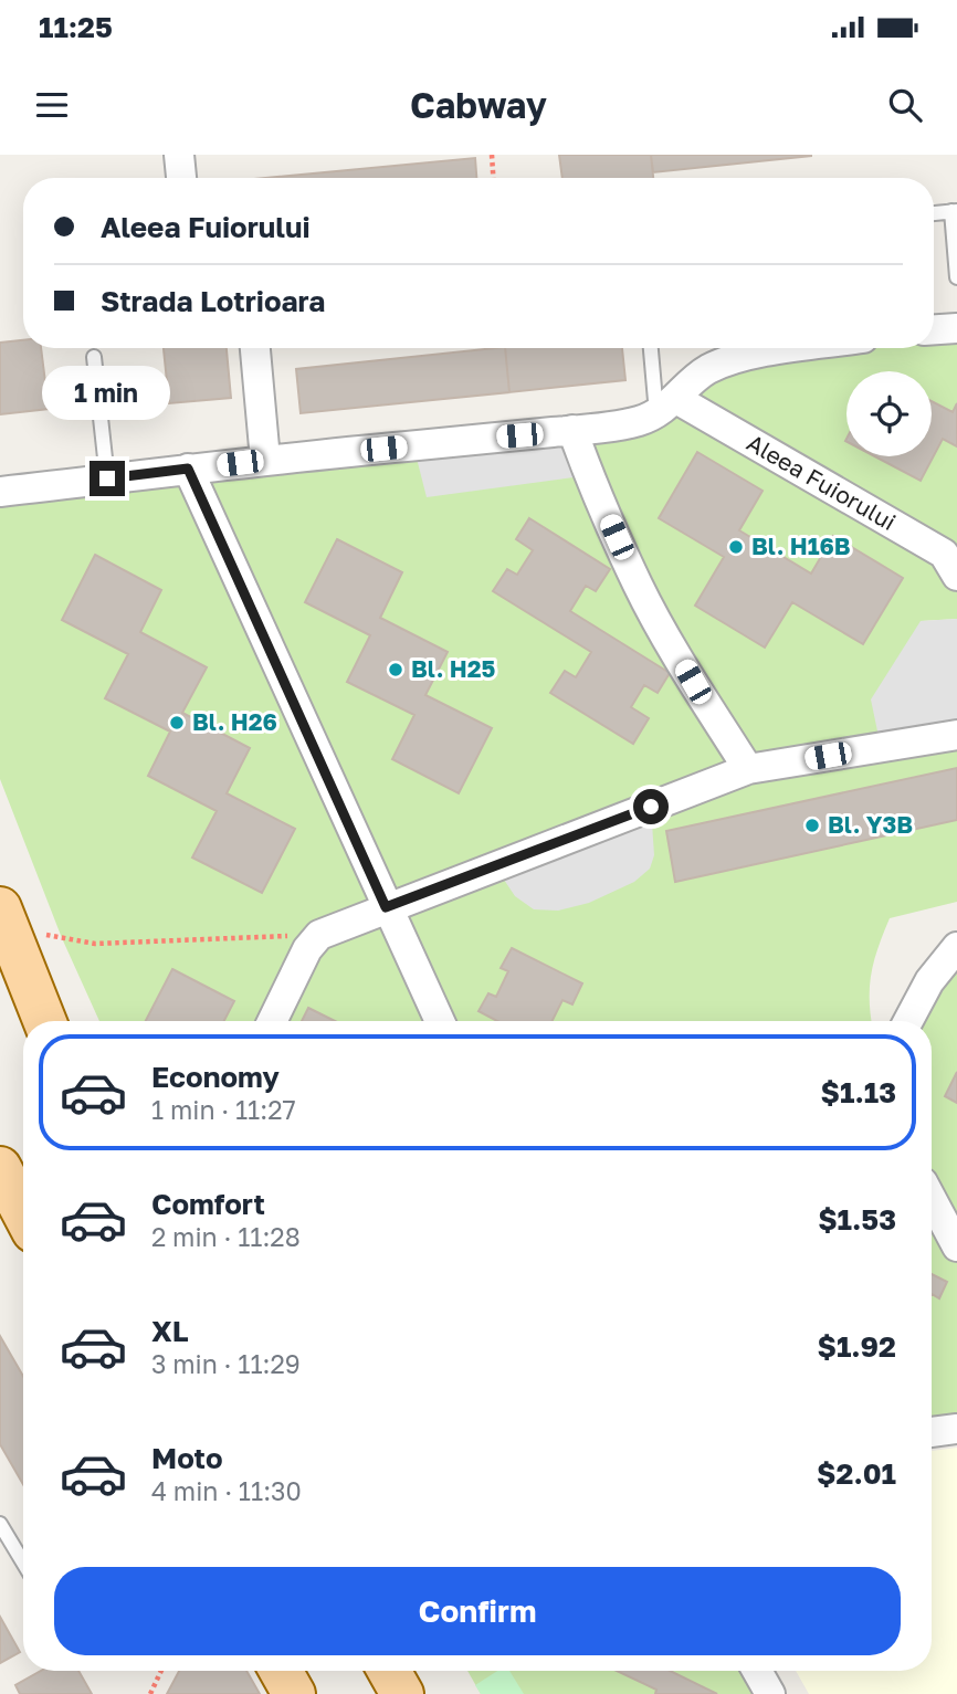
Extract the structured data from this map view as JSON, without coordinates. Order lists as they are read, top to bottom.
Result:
{
  "streets": {
    "street": ["Aleea Fuiorului"]
  },
  "places": [
    "Bl. H16B",
    "Bl. H25",
    "Bl. H26",
    "Bl. Y3B"
  ],
  "page": {
    "status": "11:25",
    "header": "Cabway",
    "banner": ["Aleea Fuiorului", "Strada Lotrioara"],
    "bubble": "1 min",
    "list": [
      {
        "name": "Economy",
        "note": "1 min · 11:27",
        "value": "$1.13"
      },
      {
        "name": "Comfort",
        "note": "2 min · 11:28",
        "value": "$1.53"
      },
      {
        "name": "XL",
        "note": "3 min · 11:29",
        "value": "$1.92"
      },
      {
        "name": "Moto",
        "note": "4 min · 11:30",
        "value": "$2.01"
      }
    ],
    "buttons": "Confirm"
  }
}
